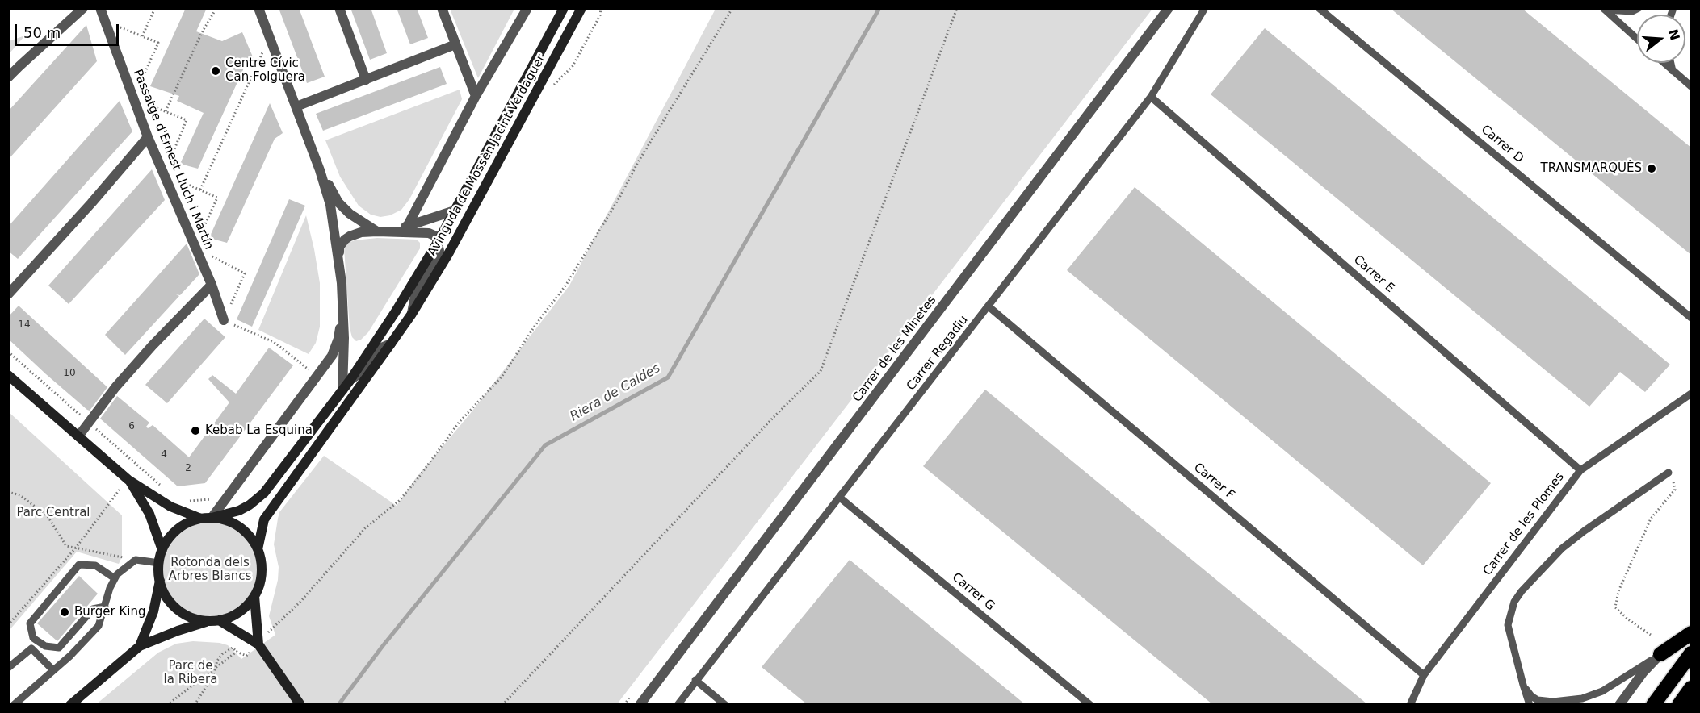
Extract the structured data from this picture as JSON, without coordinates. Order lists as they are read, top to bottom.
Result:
{
  "streets": {
    "main road": ["Avinguda de Mossèn Jacint Verdaguer"],
    "street": ["Passatge d'Ernest Lluch i Martín", "Carrer de les Minetes"],
    "lane": [
      "Carrer D",
      "Carrer E",
      "Carrer Regadiu",
      "Carrer F",
      "Carrer de les Plomes",
      "Carrer G"
    ]
  },
  "crossings": [
    ["Carrer E", "Carrer Regadiu"],
    ["Carrer E", "Carrer de les Plomes"],
    ["Carrer Regadiu", "Carrer F"],
    ["Carrer Regadiu", "Carrer G"],
    ["Carrer F", "Carrer de les Plomes"]
  ],
  "water": ["Riera de Caldes"],
  "parks": ["Parc Central", "Rotonda dels Arbres Blancs", "Parc de la Ribera"],
  "places": [
    "Centre Cívic Can Folguera",
    "TRANSMARQUÈS",
    "Kebab La Esquina",
    "Burger King"
  ],
  "house_numbers": [
    "14",
    "10",
    "6",
    "4",
    "2"
  ],
  "scale_bar": "50 m",
  "north": "right"
}
